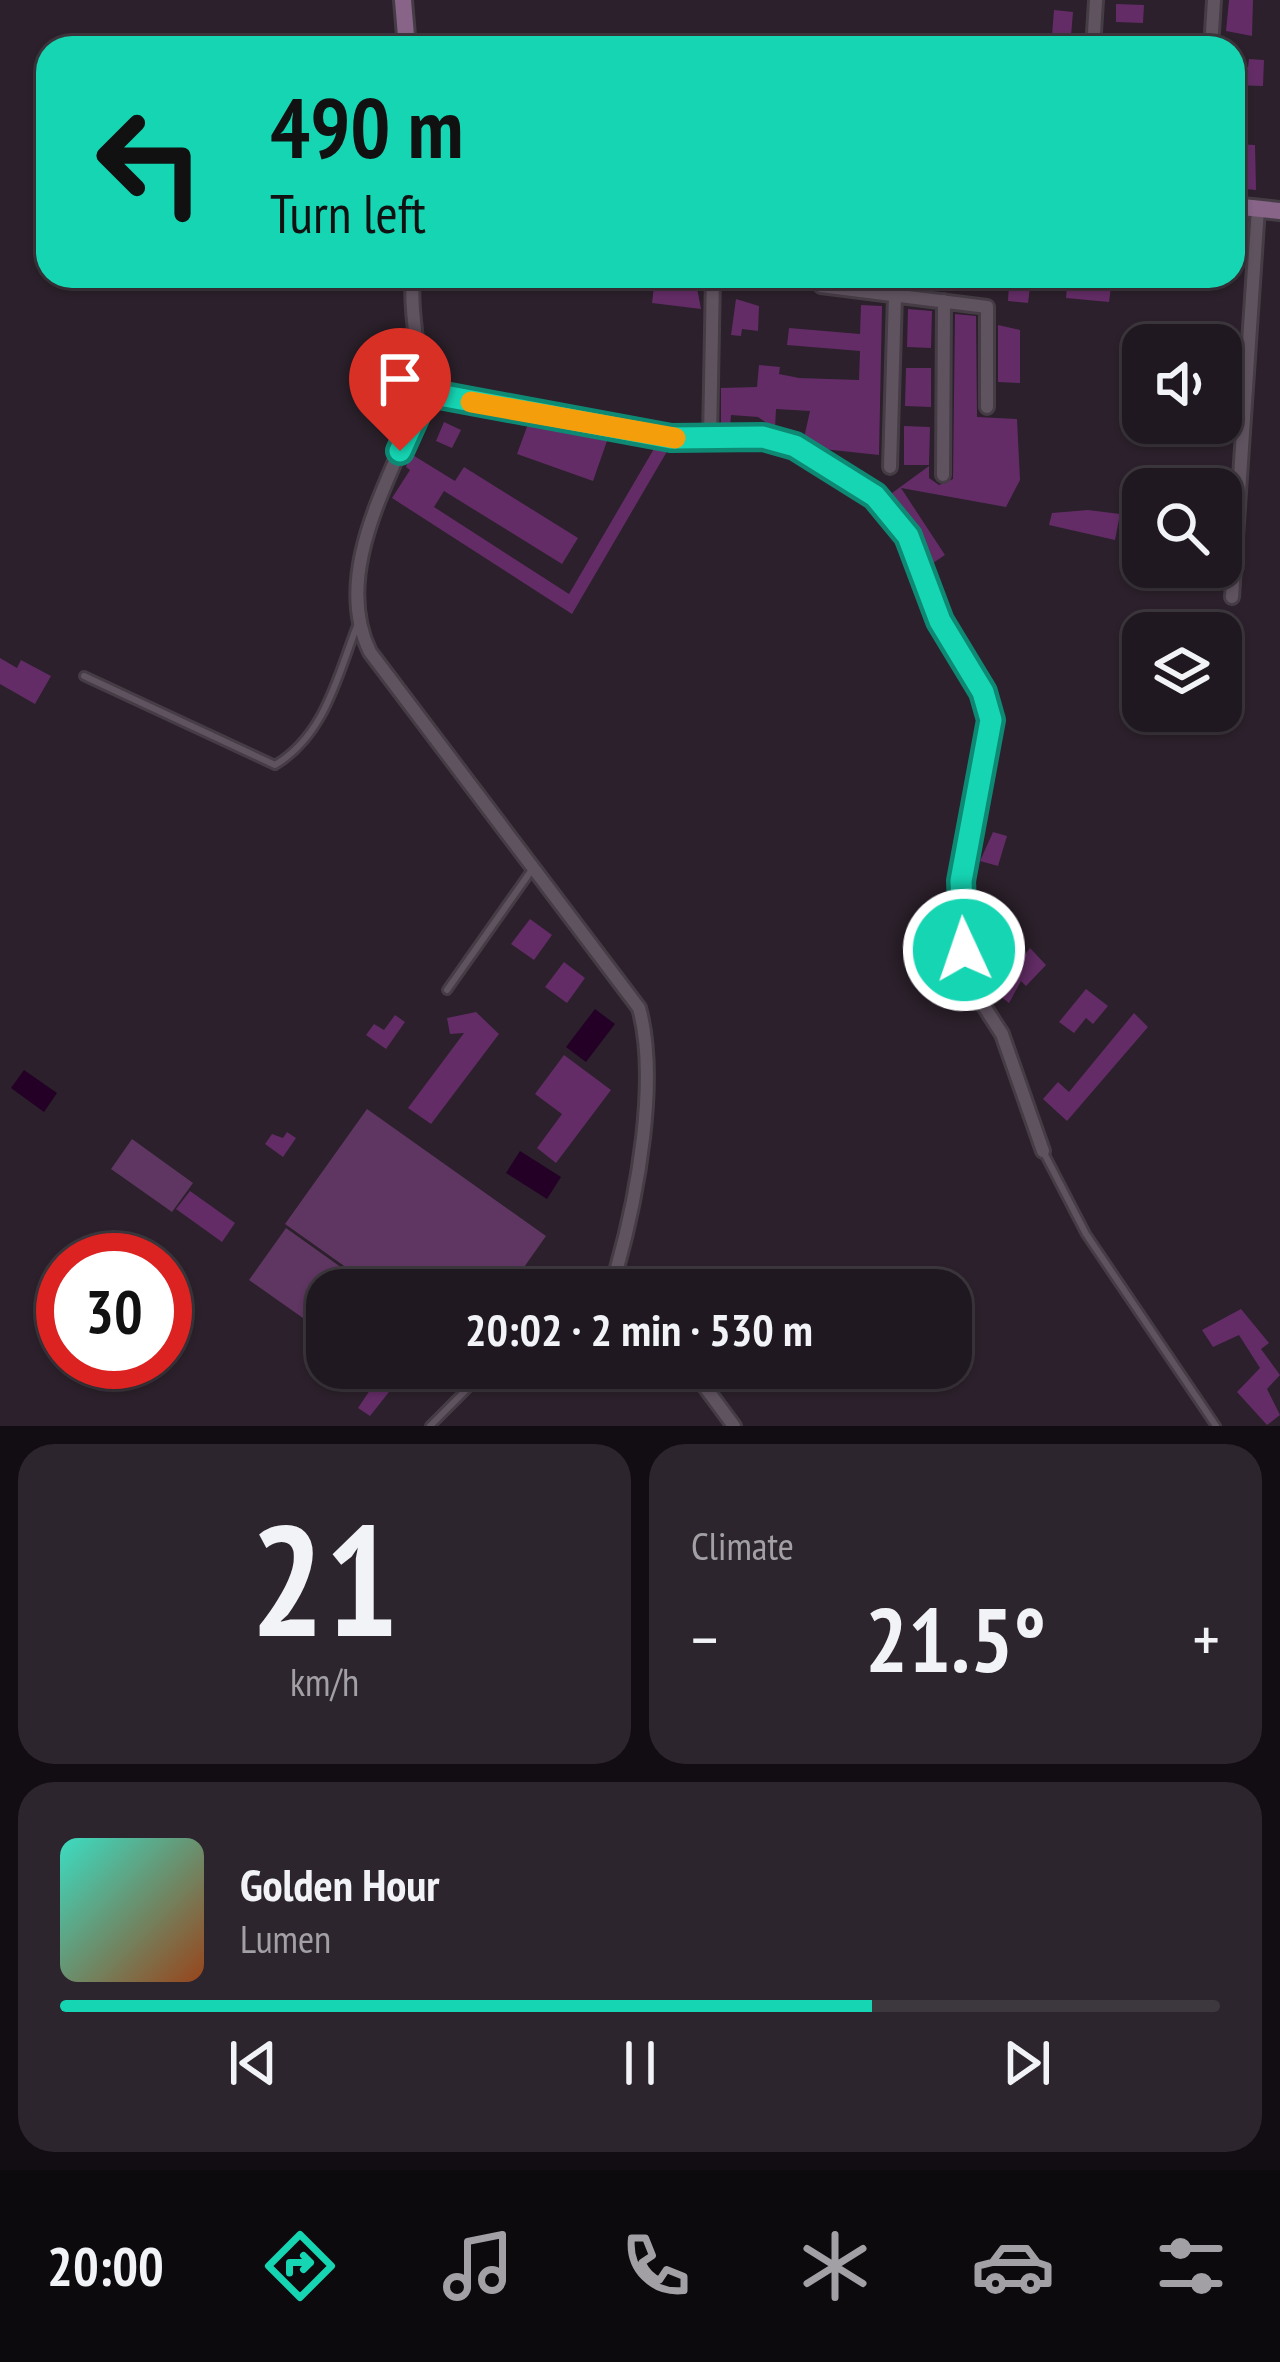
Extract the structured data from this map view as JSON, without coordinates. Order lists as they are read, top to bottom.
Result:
{
  "page": {
    "turn": ["490 m", "Turn left"],
    "limit": "30",
    "trip": "20:02 · 2 min · 530 m",
    "tile": [
      ["21", "km/h"],
      "Climate"
    ],
    "heat": ["−", "21.5°", "+"],
    "song": ["Golden Hour", "Lumen"],
    "tabs": "20:00"
  }
}
